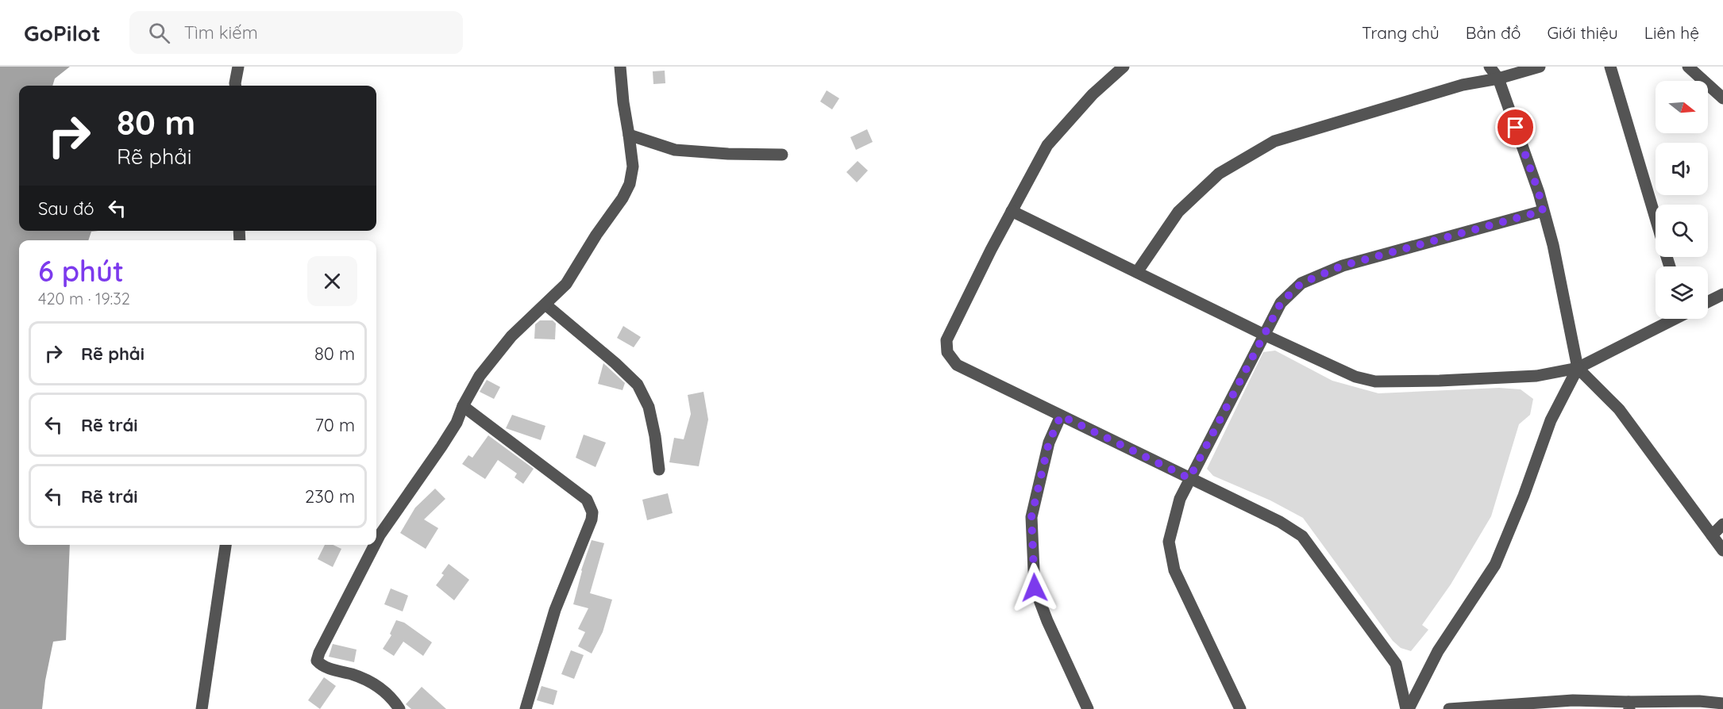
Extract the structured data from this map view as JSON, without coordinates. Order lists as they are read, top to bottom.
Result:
{
  "north": "right",
  "page": {
    "header": "GoPilot",
    "search": "Tìm kiếm",
    "nav": [
      "Trang chủ",
      "Bản đồ",
      "Giới thiệu",
      "Liên hệ"
    ],
    "turn": ["80 m", "Rẽ phải"],
    "then": "Sau đó",
    "heading": ["6 phút", "420 m · 19:32"],
    "list": [
      {
        "name": "Rẽ phải",
        "value": "80 m"
      },
      {
        "name": "Rẽ trái",
        "value": "70 m"
      },
      {
        "name": "Rẽ trái",
        "value": "230 m"
      }
    ]
  }
}
